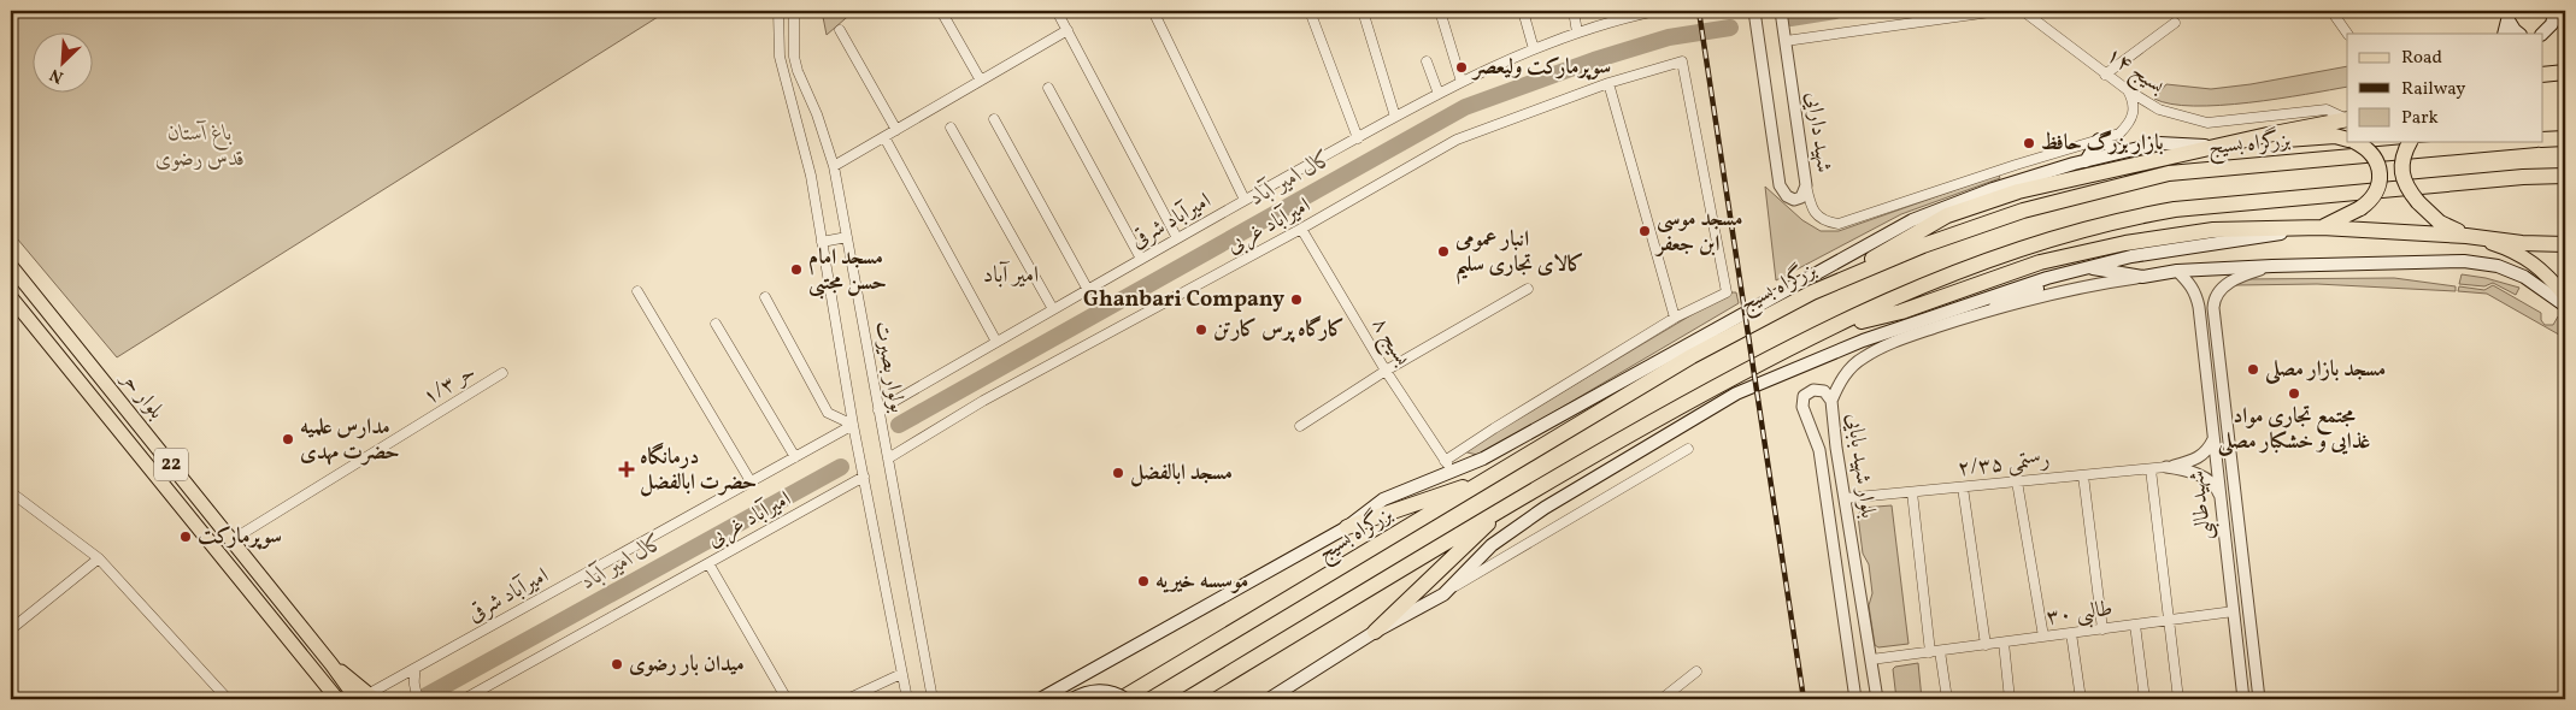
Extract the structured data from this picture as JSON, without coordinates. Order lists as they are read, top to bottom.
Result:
{
  "streets": {
    "highway": ["بزرگراه بسیج"],
    "main road": ["بلوار حر", "22"],
    "street": [
      "بسیج ۱۴",
      "شهید دارایی",
      "امیرآباد شرقی",
      "امیرآباد غربی",
      "بسیج ۸",
      "بولوار بصیرت",
      "حر ۱/۳",
      "رستمی ۲/۳۵",
      "بلوار شهید بابایی",
      "شهیدطالبی",
      "طالبی ۳۰"
    ]
  },
  "crossings": [
    ["امیرآباد شرقی", "بولوار بصیرت"],
    ["امیرآباد شرقی", "بلوار حر"],
    ["امیرآباد غربی", "بسیج ۸"],
    ["امیرآباد غربی", "بولوار بصیرت"],
    ["حر ۱/۳", "بلوار حر"],
    ["بلوار حر", "22"],
    ["رستمی ۲/۳۵", "بلوار شهید بابایی"],
    ["بلوار شهید بابایی", "طالبی ۳۰"],
    ["شهیدطالبی", "طالبی ۳۰"]
  ],
  "districts": ["امیر آباد"],
  "water": ["کال امیر آباد"],
  "parks": ["باغ آستان قدس رضوی"],
  "places": {
    "other": [
      "سوپرمارکت ولیعصر",
      "بازار بزرگ حافظ",
      "مسجد موسی ابن جعفر",
      "انبار عمومی کالای تجاری سلیم",
      "مسجد امام حسن مجتبی",
      "Ghanbari Company",
      "کارگاه پرس کارتن",
      "مسجد بازار مصلی",
      "مجتمع تجاری مواد غذایی و خشکبار مصلی",
      "مدارس علمیه حضرت مهدی",
      "مسجد ابالفضل",
      "سوپرمارکت",
      "موسسه خیریه",
      "میدان بار رضوی"
    ],
    "health": ["درمانگاه حضرت ابالفضل"]
  },
  "legend": ["Road", "Railway", "Park"],
  "north": "bottom left"
}
